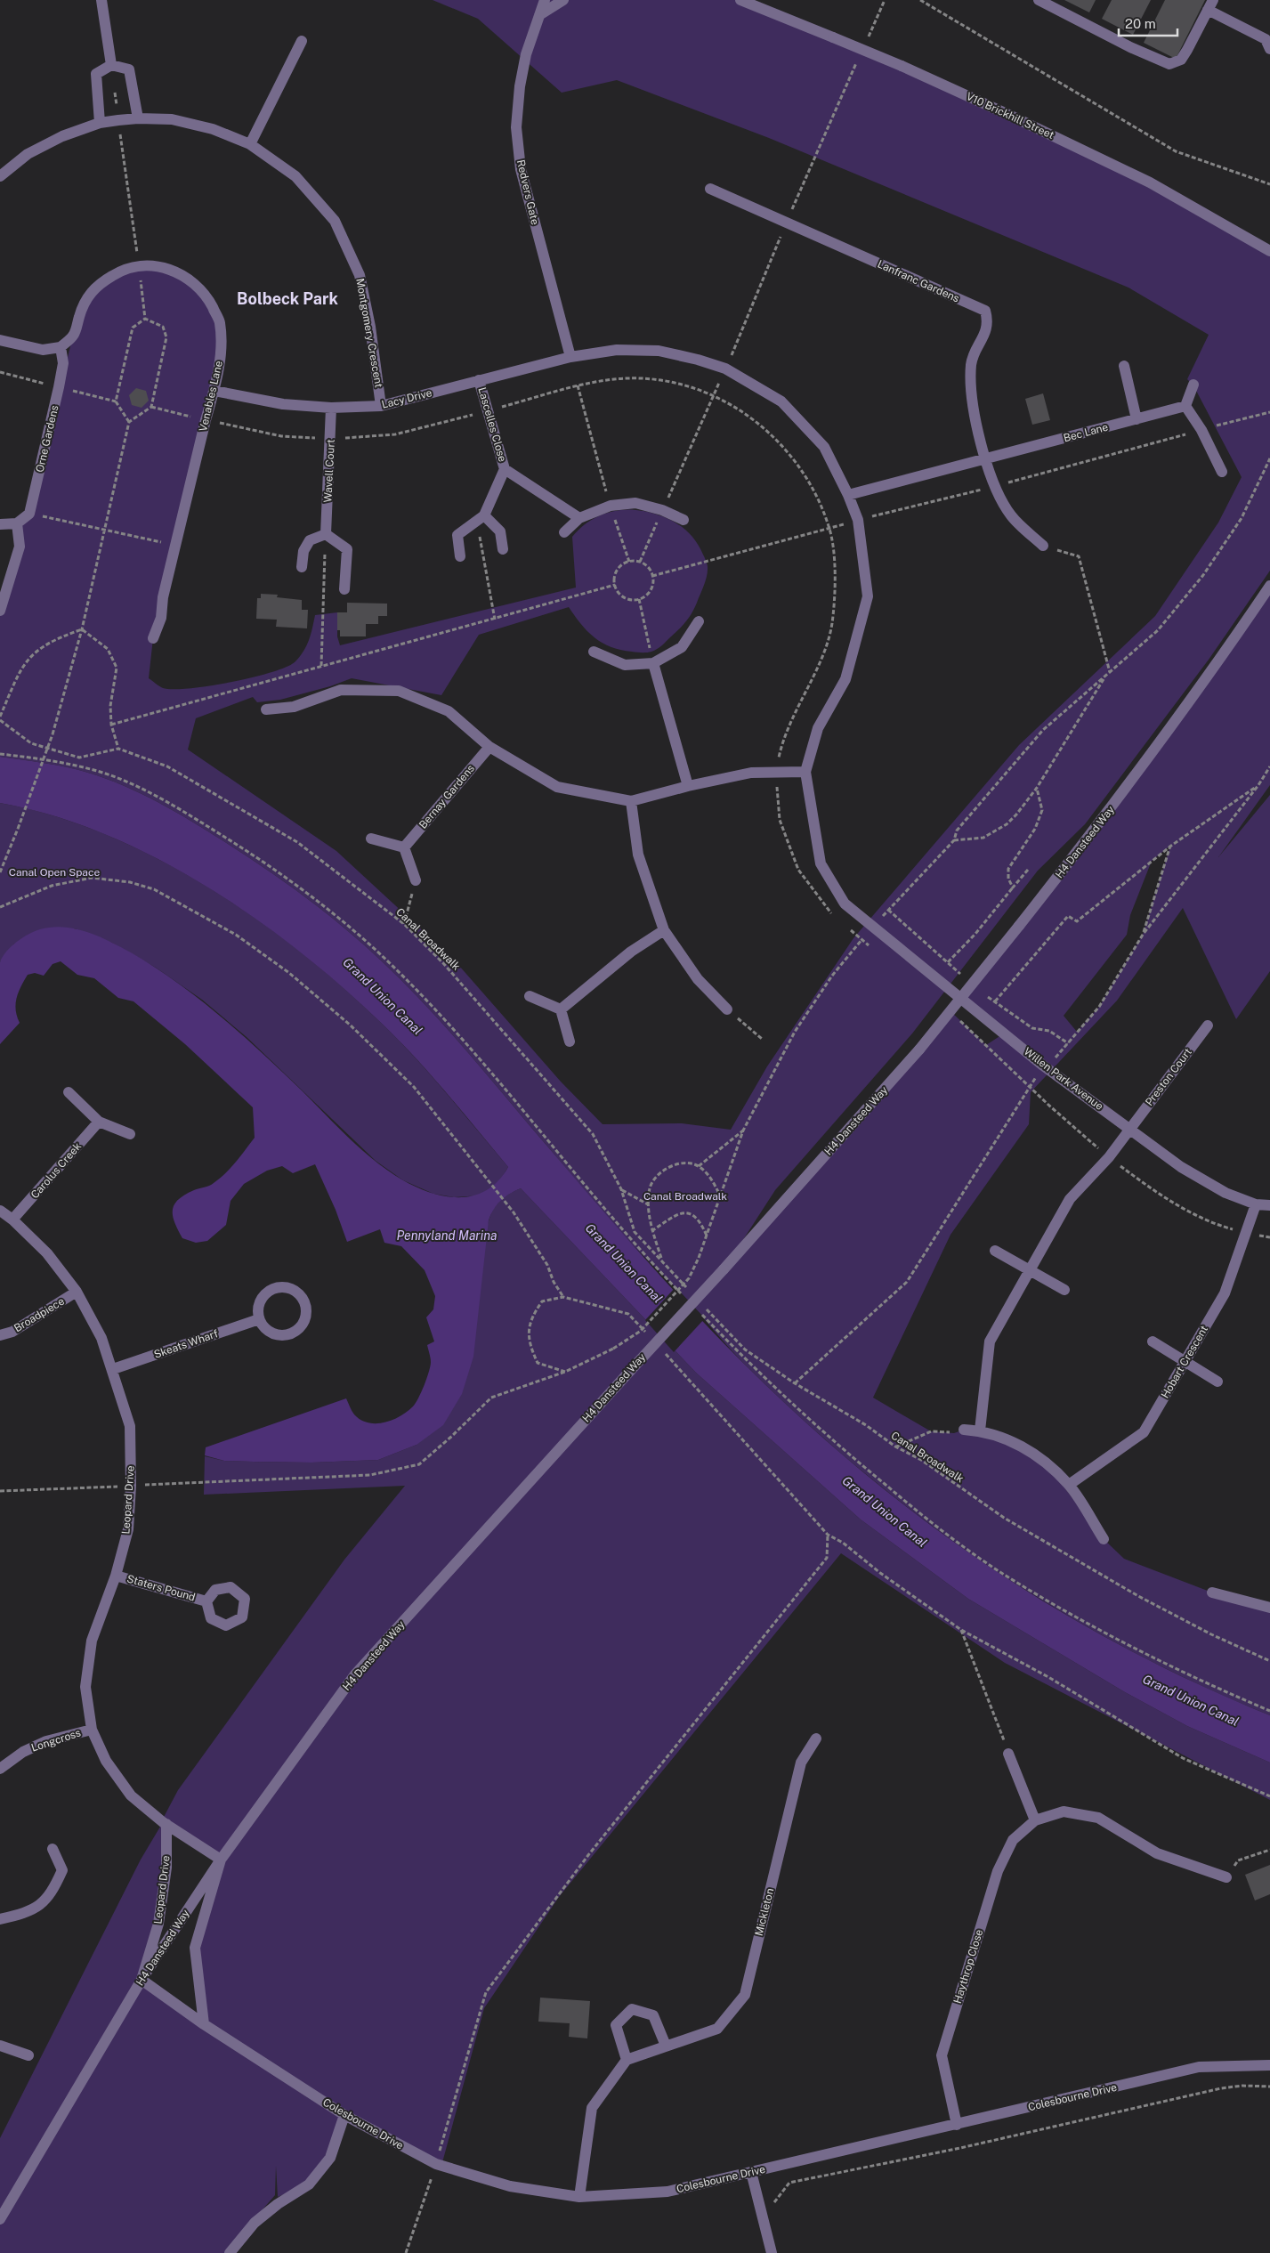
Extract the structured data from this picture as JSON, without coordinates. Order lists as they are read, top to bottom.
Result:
{
  "streets": {
    "street": [
      "V10 Brickhill Street",
      "Redvers Gate",
      "Lanfranc Gardens",
      "Montgomery Crescent",
      "Venables Lane",
      "Lacy Drive",
      "Lascelles Close",
      "Bec Lane",
      "Orne Gardens",
      "Wavell Court",
      "Bernay Gardens",
      "H4 Dansteed Way",
      "Preston Court",
      "Willen Park Avenue",
      "Carolus Creek",
      "Broadpiece",
      "Skeats Wharf",
      "Hobart Crescent",
      "Leopard Drive",
      "Staters Pound",
      "Longcross",
      "Mickleton",
      "Haythrop Close",
      "Colesbourne Drive"
    ],
    "path": ["Canal Broadwalk"]
  },
  "crossings": [
    ["Redvers Gate", "Lacy Drive"],
    ["Lanfranc Gardens", "Bec Lane"],
    ["Montgomery Crescent", "Lacy Drive"],
    ["Venables Lane", "Lacy Drive"],
    ["Venables Lane", "Orne Gardens"],
    ["Lacy Drive", "Lascelles Close"],
    ["Lacy Drive", "Bec Lane"],
    ["Lacy Drive", "Wavell Court"],
    ["Lacy Drive", "Willen Park Avenue"],
    ["H4 Dansteed Way", "Leopard Drive"],
    ["H4 Dansteed Way", "Colesbourne Drive"],
    ["Preston Court", "Willen Park Avenue"],
    ["Willen Park Avenue", "Hobart Crescent"],
    ["Carolus Creek", "Leopard Drive"],
    ["Broadpiece", "Leopard Drive"],
    ["Skeats Wharf", "Leopard Drive"],
    ["Leopard Drive", "Staters Pound"],
    ["Leopard Drive", "Longcross"],
    ["Leopard Drive", "Colesbourne Drive"],
    ["Haythrop Close", "Colesbourne Drive"]
  ],
  "districts": ["Bolbeck Park"],
  "water": ["Grand Union Canal", "Pennyland Marina"],
  "parks": ["Canal Open Space", "Canal Broadwalk"],
  "scale_bar": "20 m"
}
